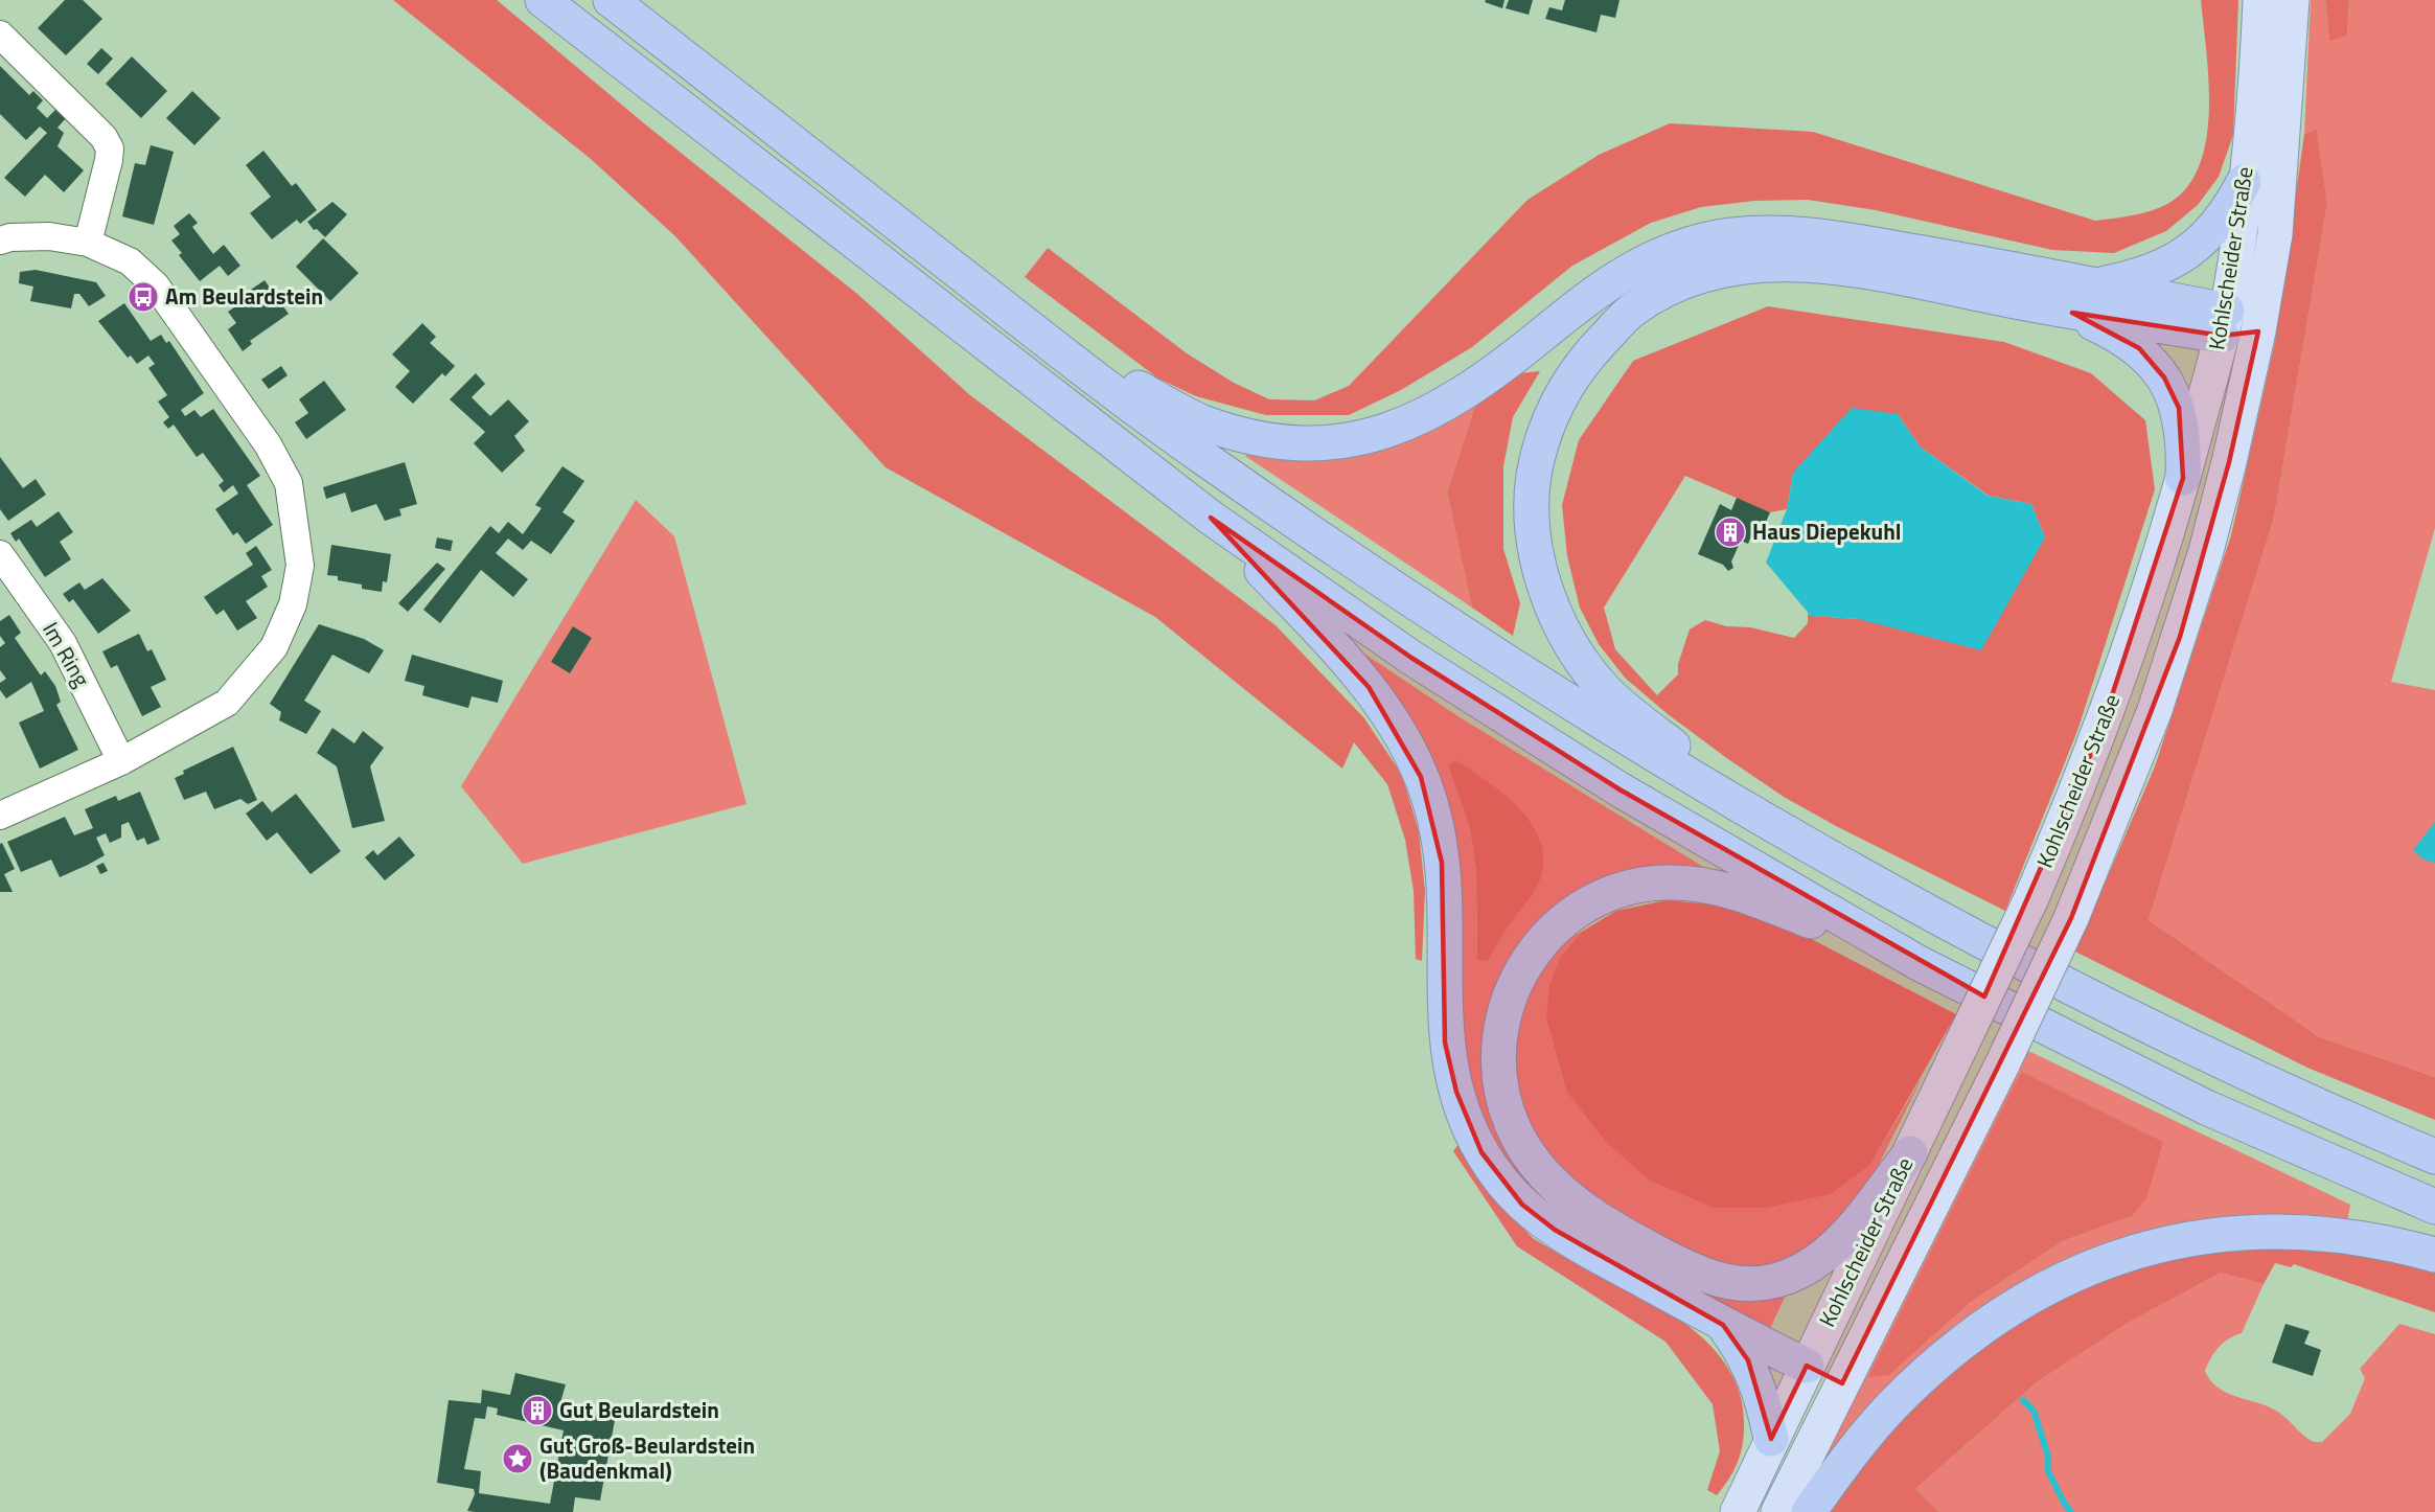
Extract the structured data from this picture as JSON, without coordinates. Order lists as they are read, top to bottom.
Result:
{
  "streets": {
    "main road": ["Kohlscheider Straße"],
    "street": ["Im Ring"]
  },
  "places": {
    "bus stop": ["Am Beulardstein"],
    "building": ["Haus Diepekuhl", "Gut Beulardstein"],
    "place": ["Gut Groß-Beulardstein (Baudenkmal)"]
  }
}
